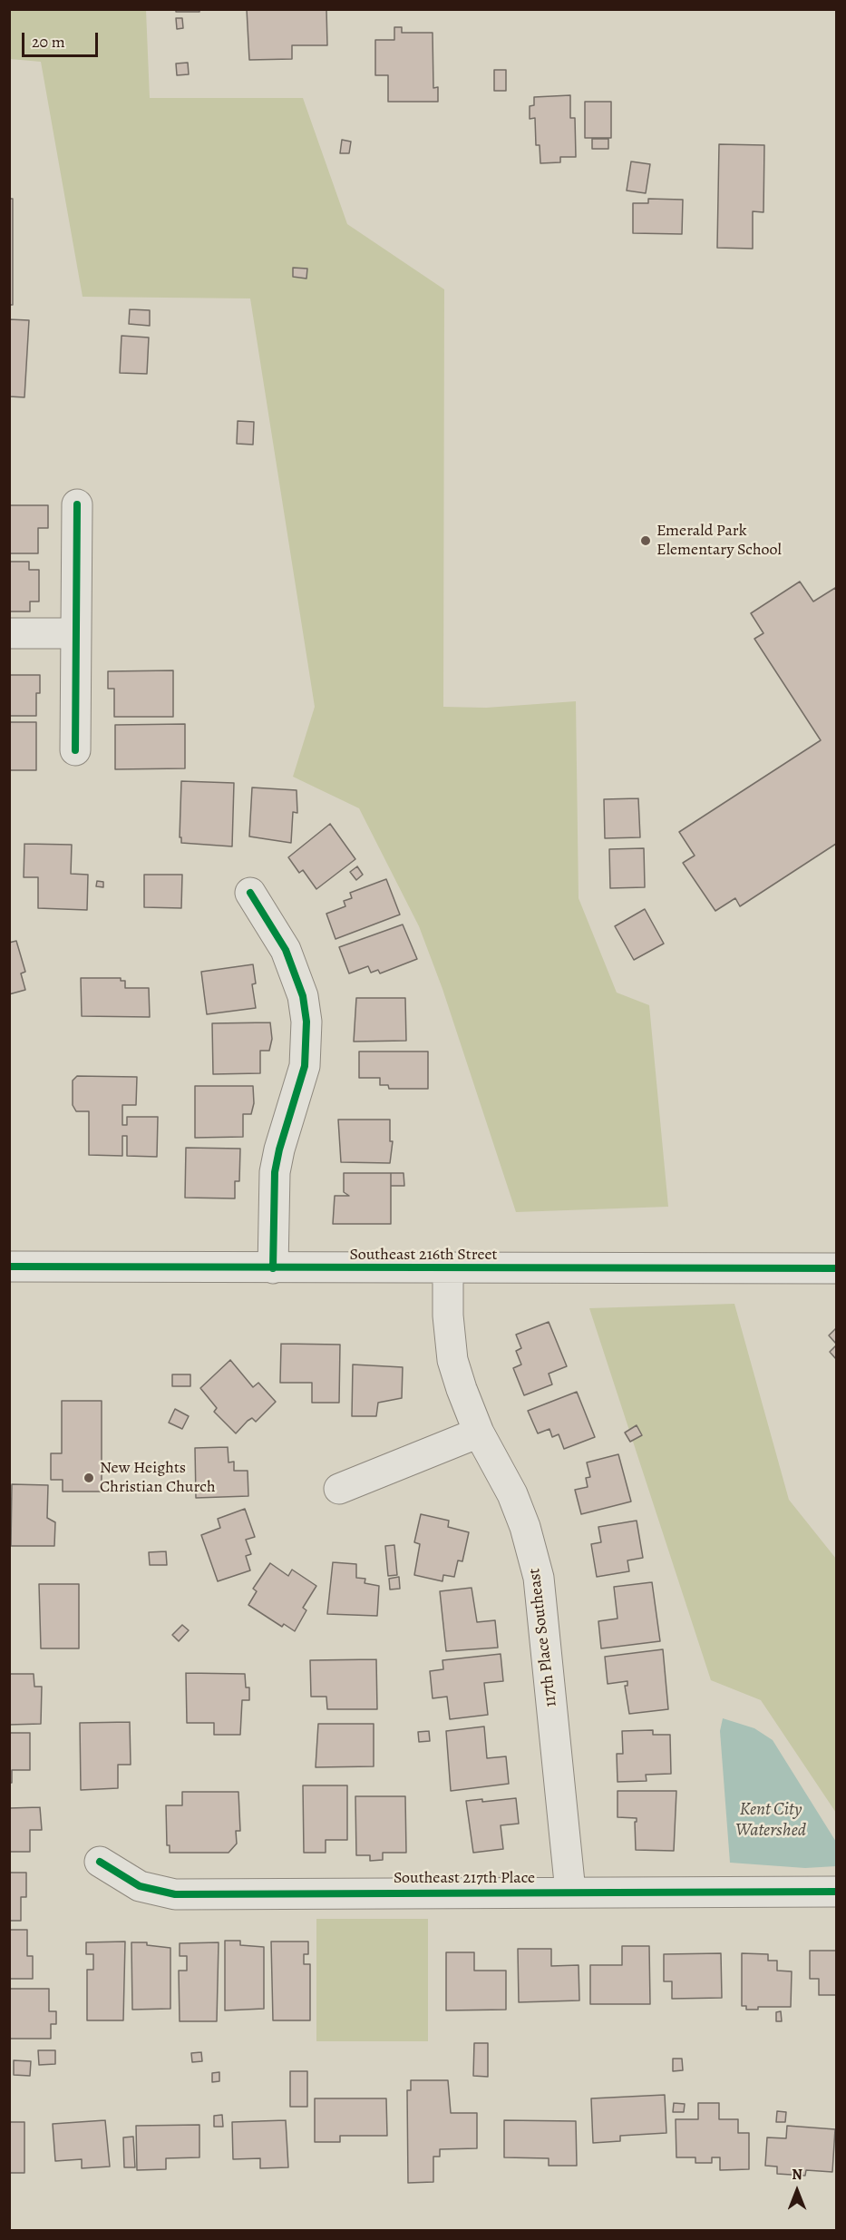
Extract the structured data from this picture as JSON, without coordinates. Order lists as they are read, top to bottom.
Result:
{
  "streets": {
    "street": ["Southeast 216th Street", "117th Place Southeast", "Southeast 217th Place"]
  },
  "crossings": [
    ["Southeast 216th Street", "117th Place Southeast"],
    ["117th Place Southeast", "Southeast 217th Place"]
  ],
  "water": ["Kent City Watershed"],
  "places": ["Emerald Park Elementary School", "New Heights Christian Church"],
  "scale_bar": "20 m",
  "north": "top"
}
